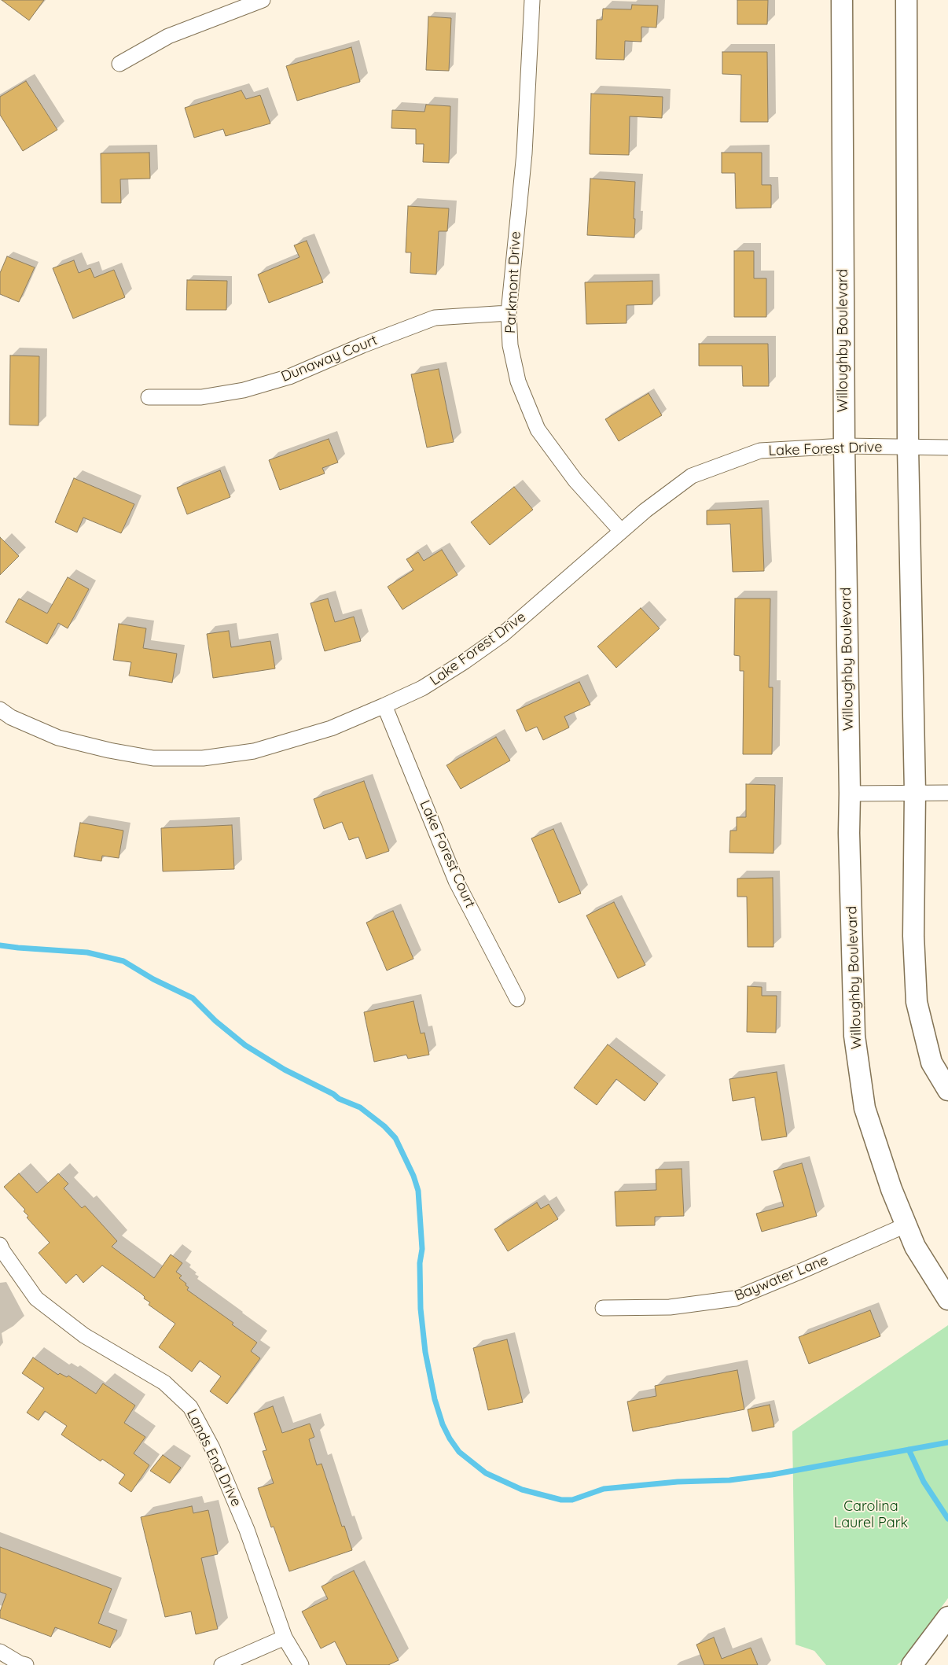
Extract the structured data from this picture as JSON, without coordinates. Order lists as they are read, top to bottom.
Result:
{
  "streets": {
    "street": [
      "Parkmont Drive",
      "Willoughby Boulevard",
      "Dunaway Court",
      "Lake Forest Drive",
      "Lake Forest Court",
      "Baywater Lane",
      "Lands End Drive"
    ]
  },
  "crossings": [
    ["Parkmont Drive", "Dunaway Court"],
    ["Parkmont Drive", "Lake Forest Drive"],
    ["Willoughby Boulevard", "Lake Forest Drive"],
    ["Willoughby Boulevard", "Baywater Lane"],
    ["Lake Forest Drive", "Lake Forest Court"]
  ],
  "parks": ["Carolina Laurel Park"]
}
